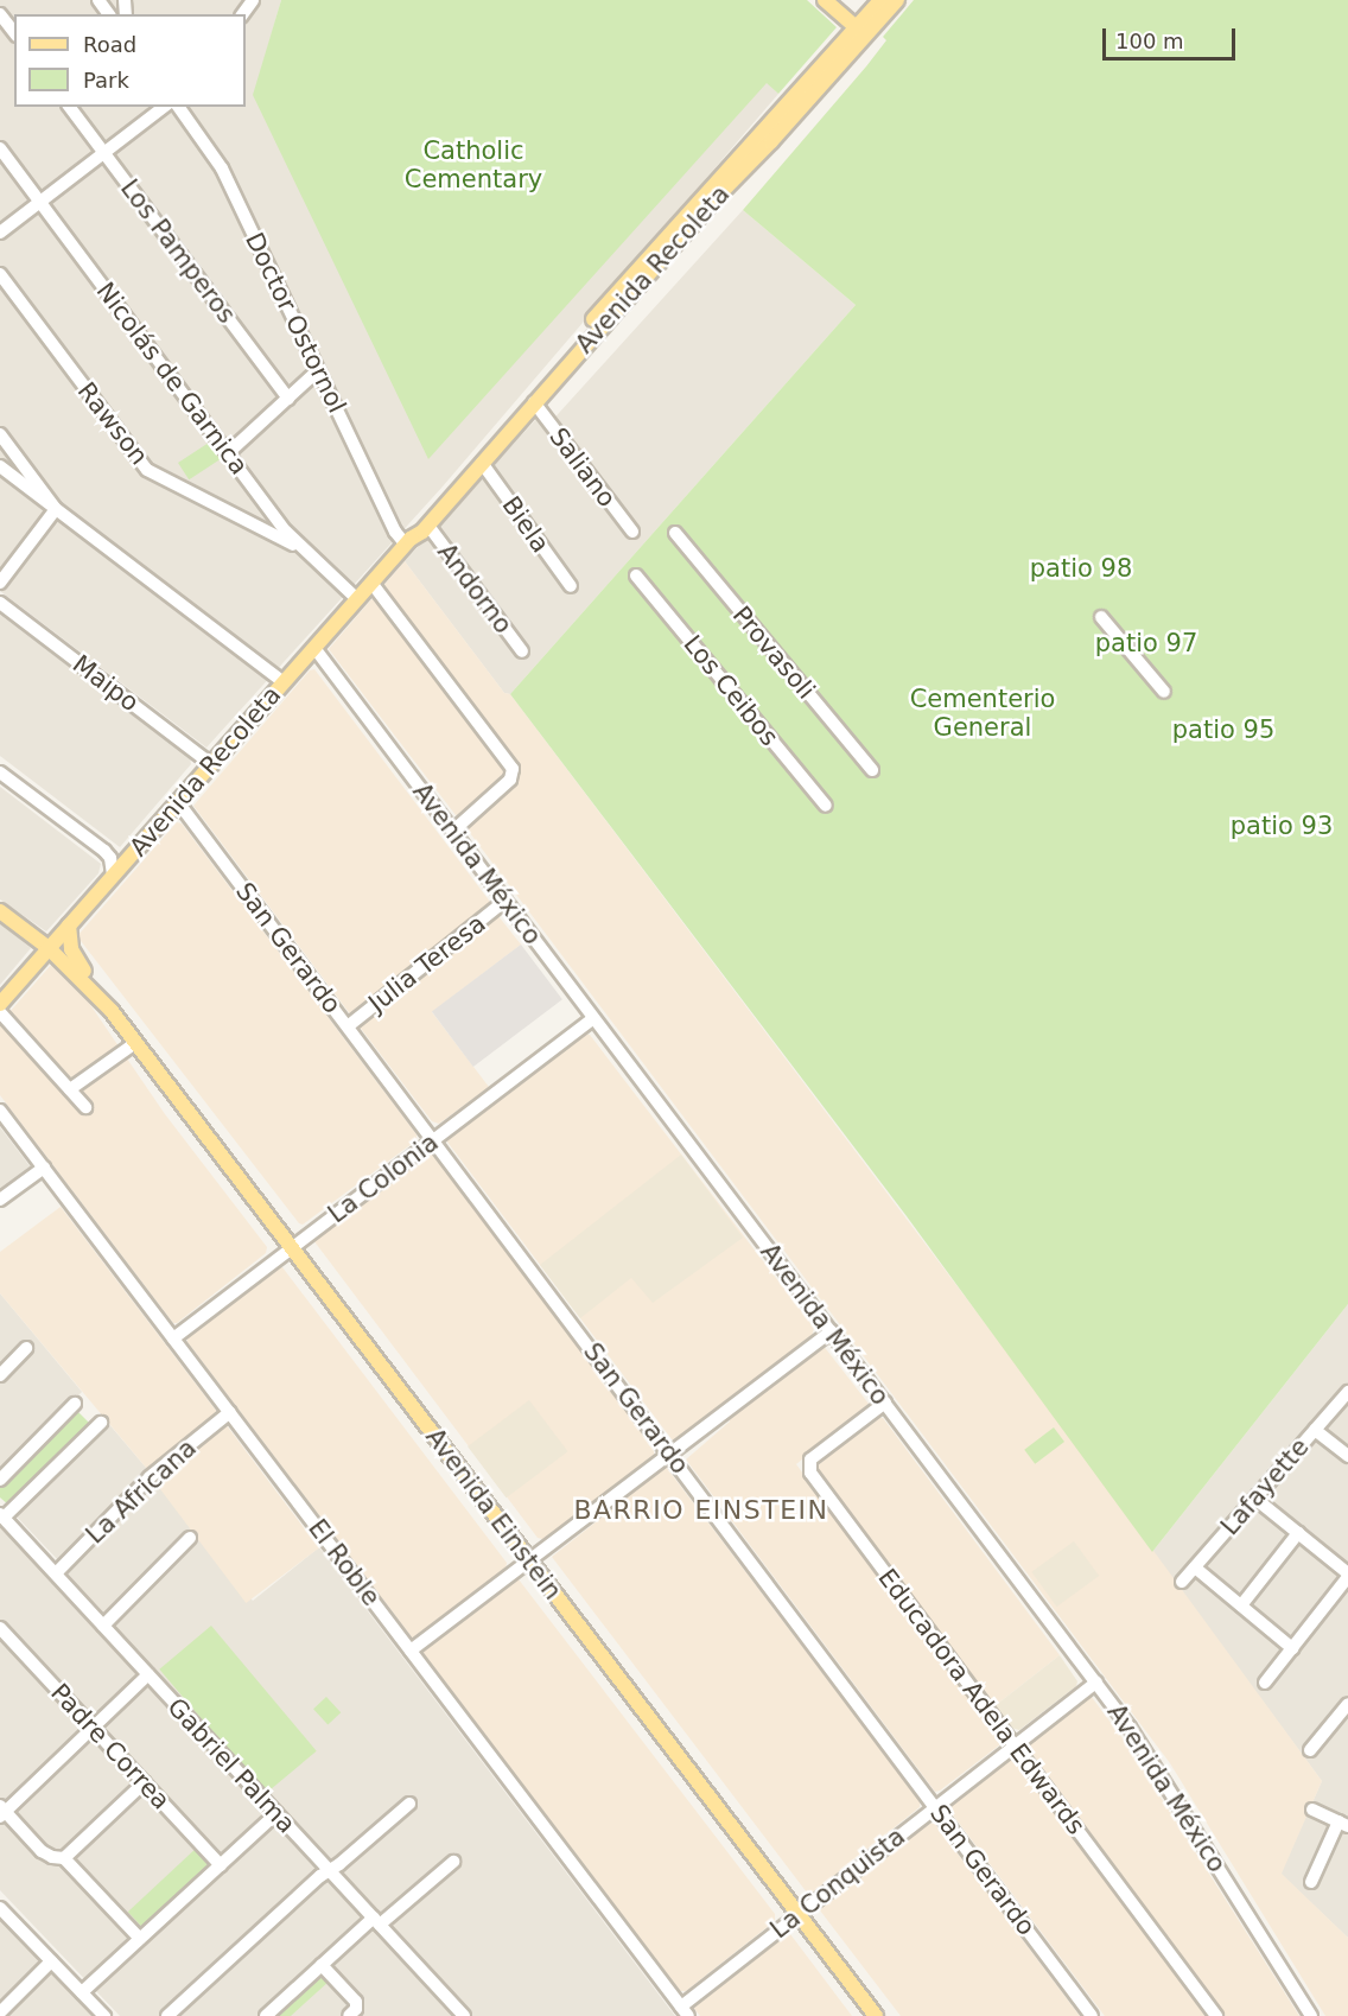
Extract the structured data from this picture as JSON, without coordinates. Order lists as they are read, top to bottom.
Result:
{
  "streets": {
    "main road": ["Avenida Recoleta", "Avenida Einstein"],
    "street": [
      "Los Pamperos",
      "Doctor Ostornol",
      "Nicolás de Garnica",
      "Rawson",
      "Saliano",
      "Biela",
      "Andorno",
      "Provasoli",
      "Maipo",
      "Los Ceibos",
      "Avenida México",
      "San Gerardo",
      "Julia Teresa",
      "La Colonia",
      "Lafayette",
      "La Africana",
      "El Roble",
      "Educadora Adela Edwards",
      "Padre Correa",
      "Gabriel Palma",
      "La Conquista"
    ]
  },
  "crossings": [
    ["Avenida Recoleta", "Doctor Ostornol"],
    ["Avenida Recoleta", "Nicolás de Garnica"],
    ["Avenida Recoleta", "Saliano"],
    ["Avenida Recoleta", "Biela"],
    ["Avenida Recoleta", "Andorno"],
    ["Avenida Recoleta", "Maipo"],
    ["Avenida Recoleta", "Avenida México"],
    ["Avenida Recoleta", "San Gerardo"],
    ["Avenida Recoleta", "Avenida Einstein"],
    ["Nicolás de Garnica", "Rawson"],
    ["Avenida México", "Julia Teresa"],
    ["Avenida México", "La Colonia"],
    ["Avenida México", "Educadora Adela Edwards"],
    ["Avenida México", "La Conquista"],
    ["San Gerardo", "Julia Teresa"],
    ["San Gerardo", "La Colonia"],
    ["San Gerardo", "La Conquista"],
    ["La Colonia", "Avenida Einstein"],
    ["La Colonia", "El Roble"],
    ["La Africana", "El Roble"],
    ["La Africana", "Gabriel Palma"],
    ["Avenida Einstein", "La Conquista"],
    ["El Roble", "La Conquista"],
    ["Educadora Adela Edwards", "La Conquista"]
  ],
  "districts": ["BARRIO EINSTEIN"],
  "parks": [
    "Catholic Cementary",
    "patio 98",
    "patio 97",
    "Cementerio General",
    "patio 95",
    "patio 93"
  ],
  "legend": ["Road", "Park"],
  "scale_bar": "100 m"
}
